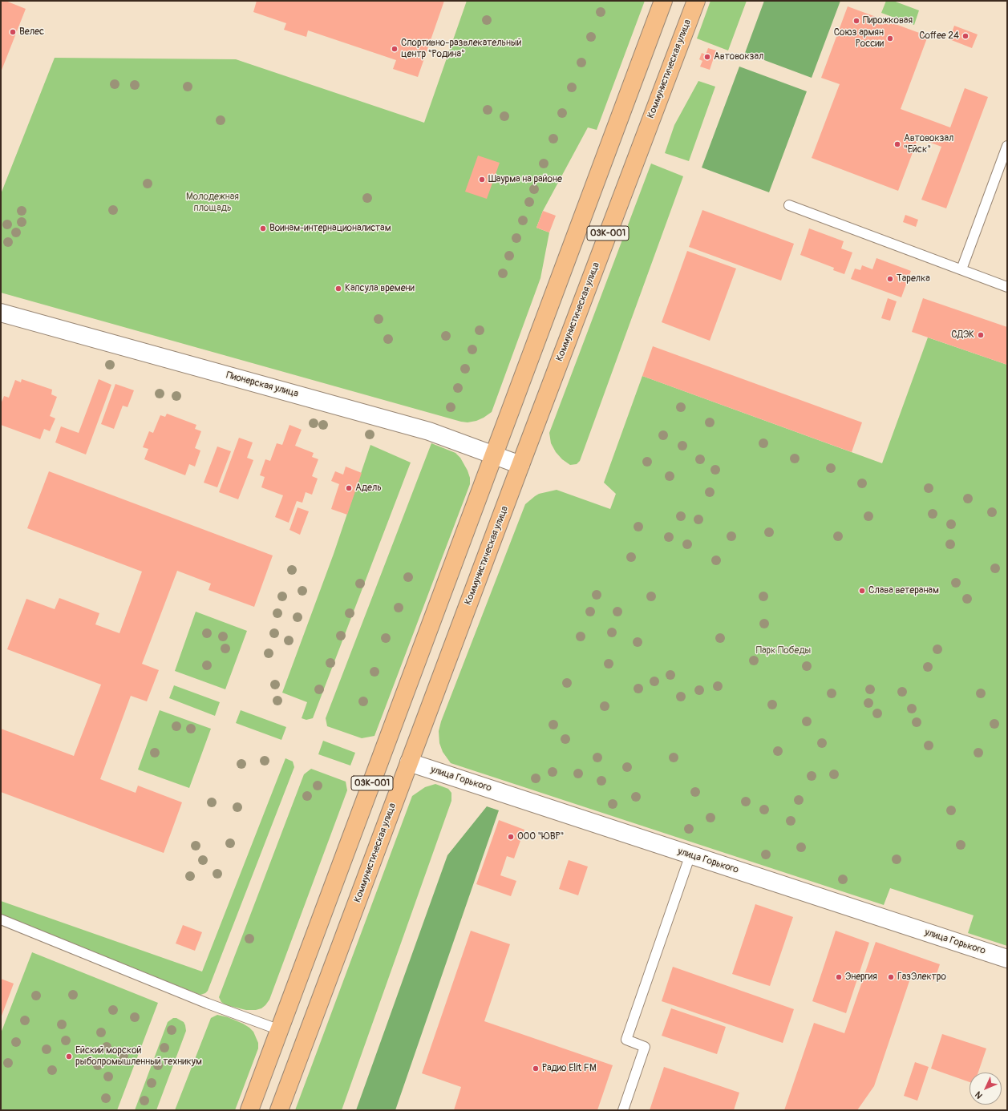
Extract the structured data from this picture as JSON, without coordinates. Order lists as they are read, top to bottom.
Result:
{
  "streets": {
    "main road": ["Коммунистическая улица", "03К-001"],
    "street": ["Пионерская улица", "улица Горького"]
  },
  "crossings": [
    ["Коммунистическая улица", "Пионерская улица"],
    ["Коммунистическая улица", "улица Горького"],
    ["03К-001", "Пионерская улица"]
  ],
  "parks": ["Молодежная площадь", "Парк Победы"],
  "places": [
    "Пирожковая",
    "Велес",
    "Coffee 24",
    "Союз армян России",
    "Спортивно-развлекательный центр \"Родина\"",
    "Автовокзал",
    "Автовокзал \"Ейск\"",
    "Шаурма на районе",
    "Воинам-интернационалистам",
    "Тарелка",
    "Капсула времени",
    "СДЭК",
    "Адель",
    "Слава ветеранам",
    "ООО \"ЮВР\"",
    "Энергия",
    "ГазЭлектро",
    "Ейский морской рыбопромышленный техникум",
    "Радио Elit FM"
  ],
  "north": "bottom left"
}
